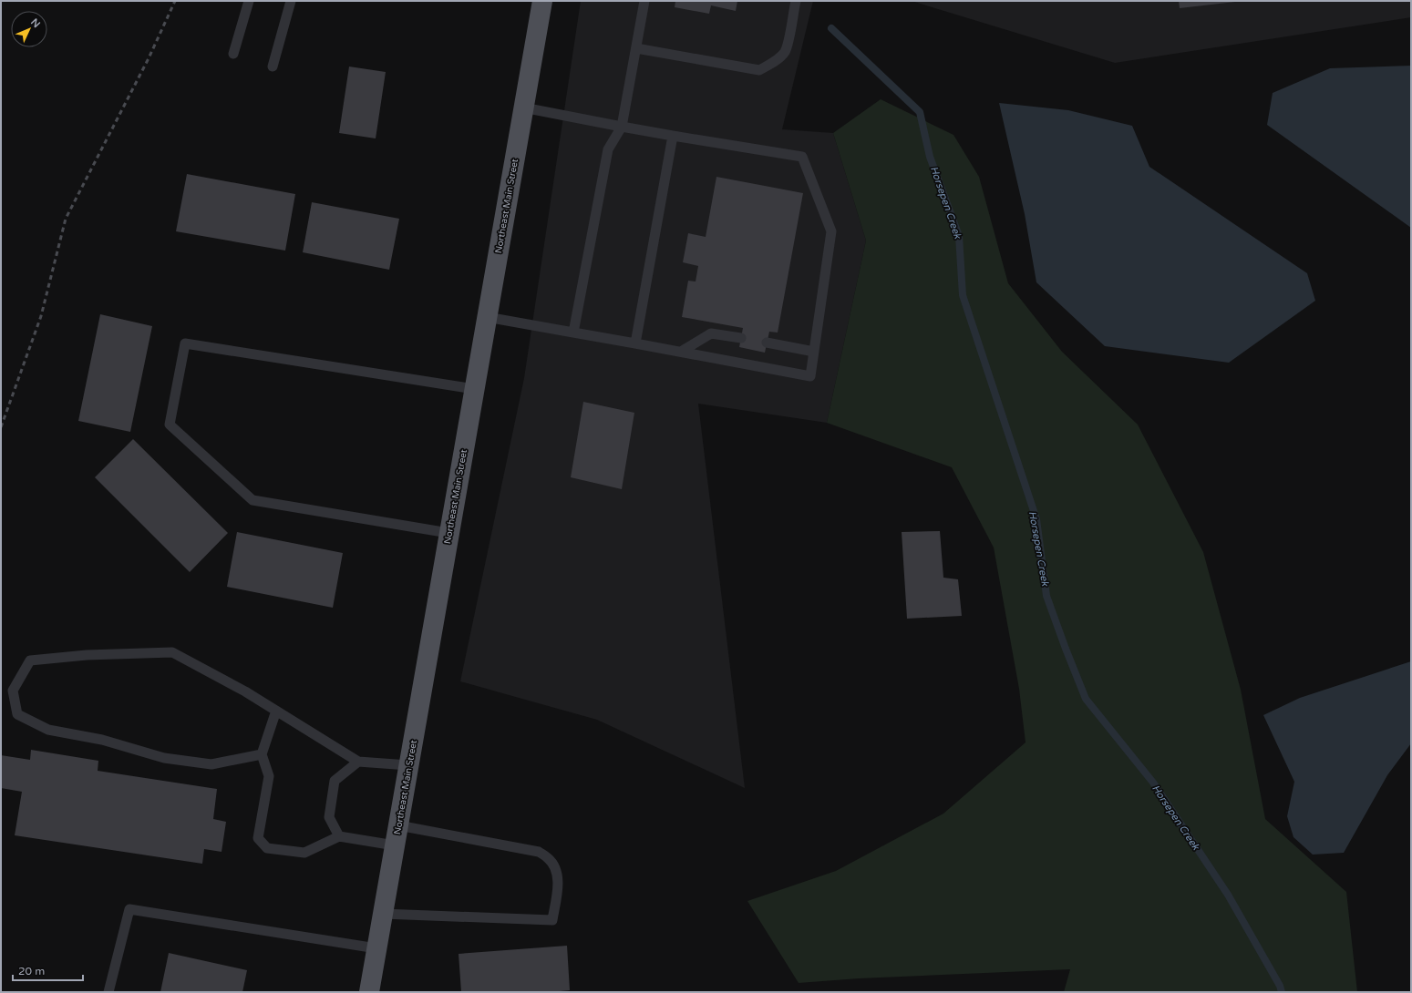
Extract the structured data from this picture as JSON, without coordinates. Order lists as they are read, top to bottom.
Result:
{
  "streets": {
    "main road": ["Northeast Main Street"]
  },
  "water": ["Horsepen Creek"],
  "scale_bar": "20 m",
  "north": "top right"
}
